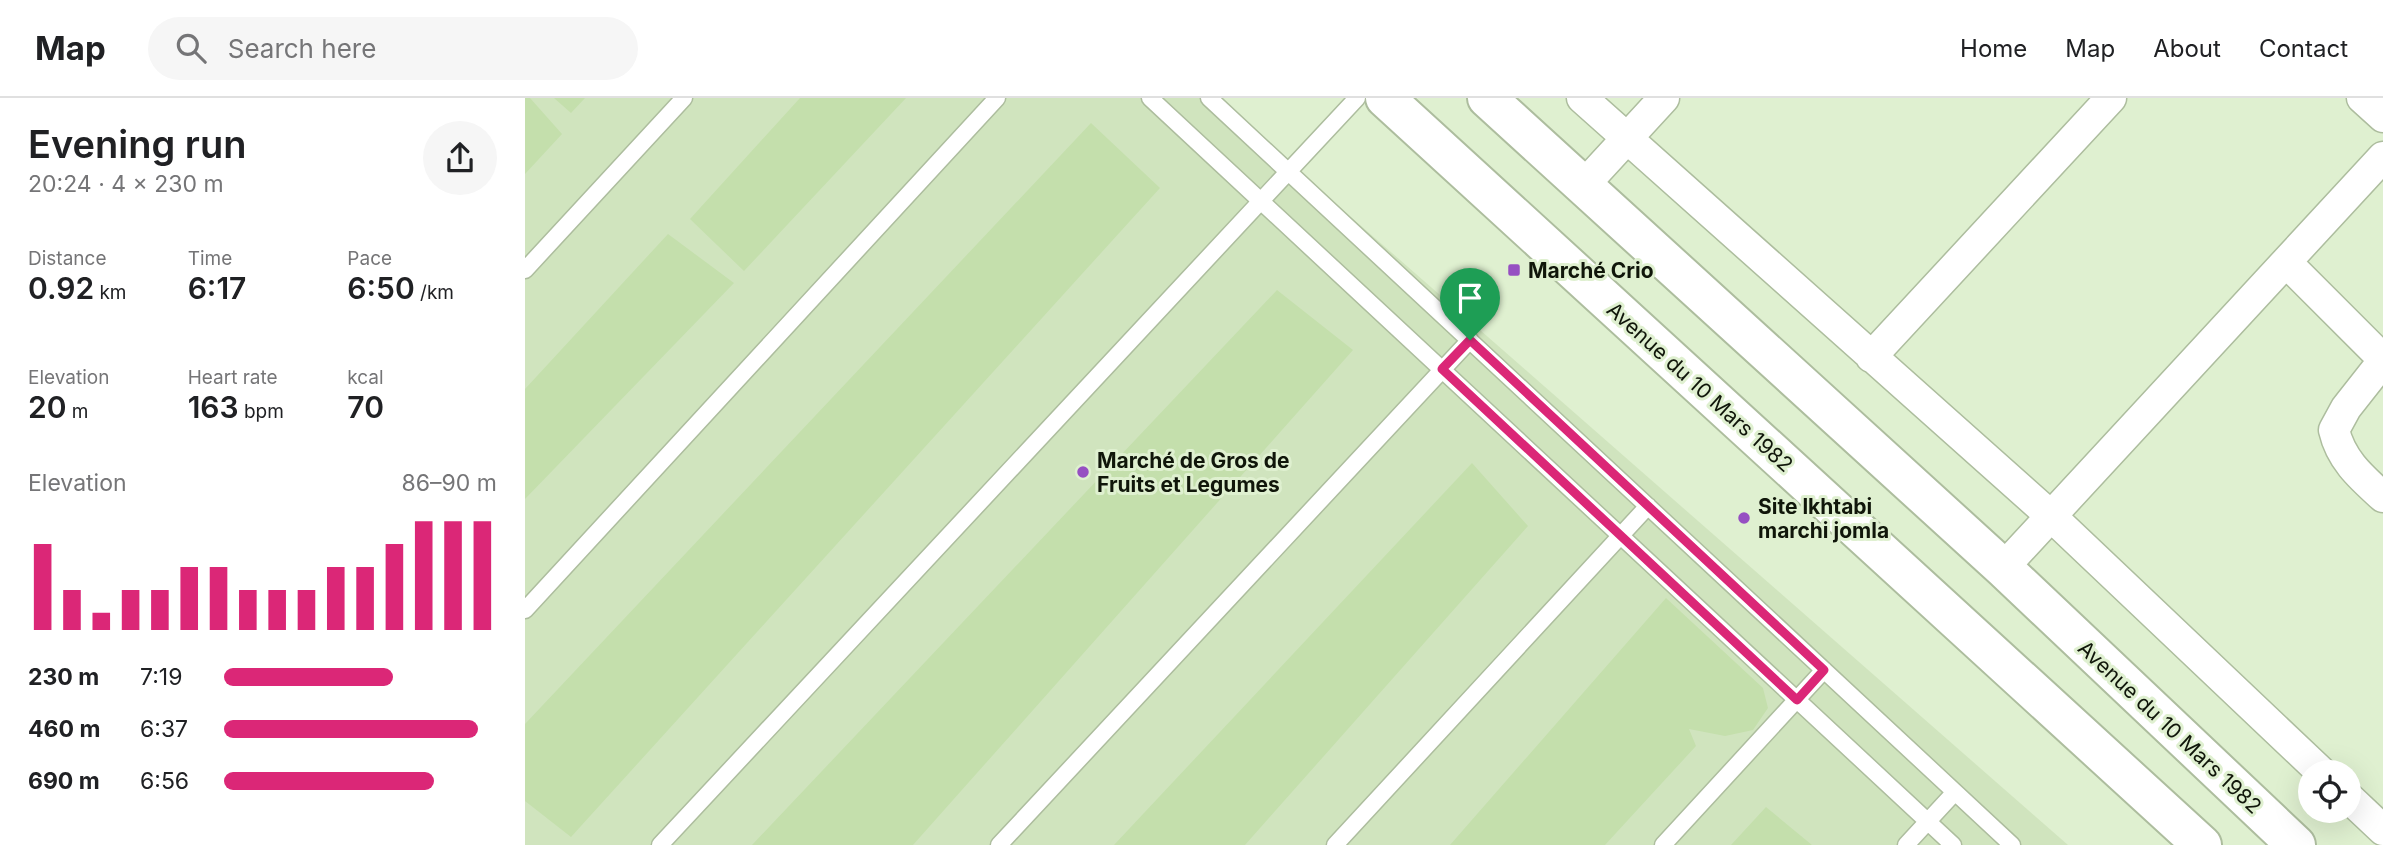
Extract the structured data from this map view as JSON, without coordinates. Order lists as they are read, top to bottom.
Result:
{
  "streets": {
    "main road": ["Avenue du 10 Mars 1982"]
  },
  "places": {
    "transit": ["Marché Crio"],
    "other": ["Marché de Gros de Fruits et Legumes", "Site lkhtabi marchi jomla"]
  },
  "page": {
    "header": "Map",
    "search": "Search here",
    "nav": [
      "Home",
      "Map",
      "About",
      "Contact"
    ],
    "heading": ["Evening run", "20:24 · 4 × 230 m"],
    "stats": [
      ["Distance", "0.92 km"],
      ["Time", "6:17"],
      ["Pace", "6:50 /km"],
      ["Elevation", "20 m"],
      ["Heart rate", "163 bpm"],
      ["kcal", "70"]
    ],
    "chart": ["Elevation", "86–90 m"],
    "list": [
      {
        "name": "230 m",
        "note": "7:19"
      },
      {
        "name": "460 m",
        "note": "6:37"
      },
      {
        "name": "690 m",
        "note": "6:56"
      }
    ]
  }
}
